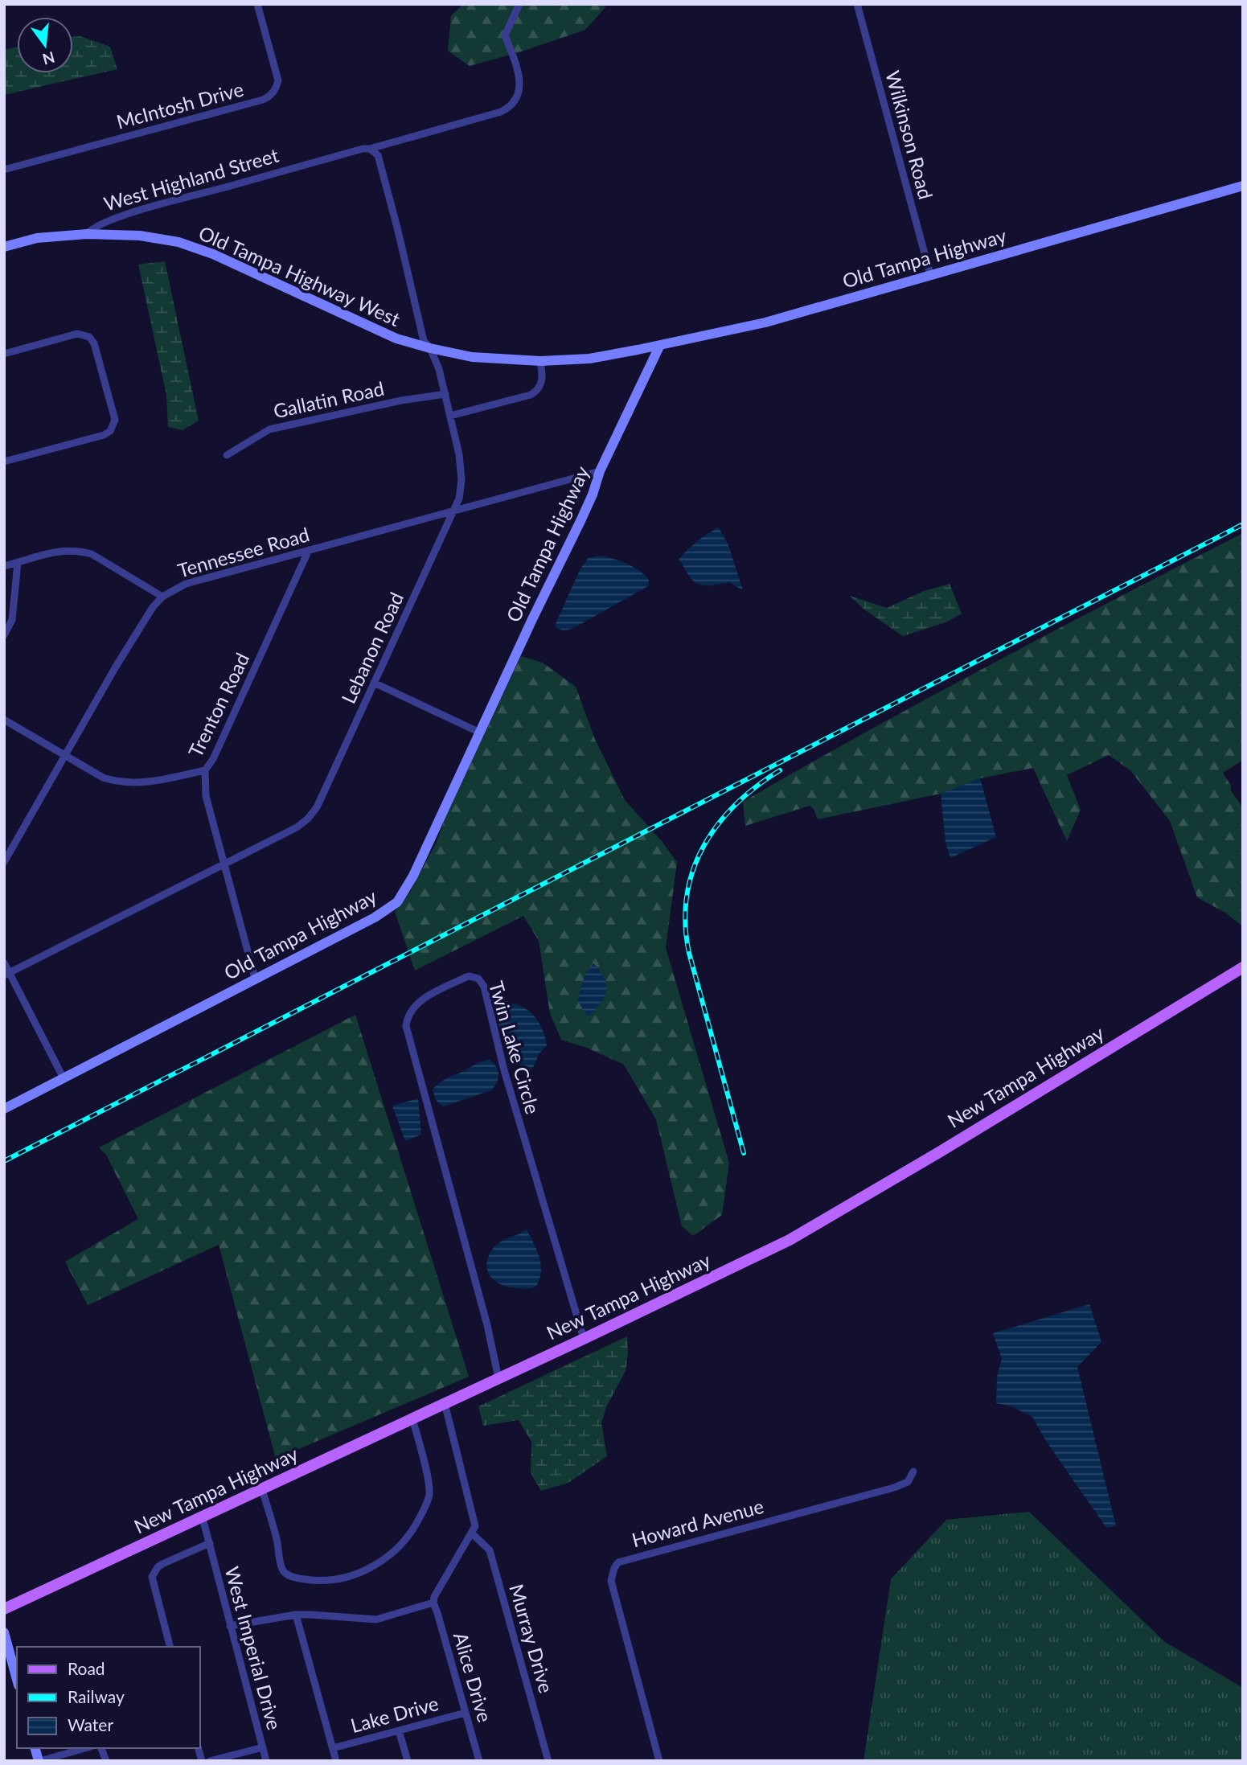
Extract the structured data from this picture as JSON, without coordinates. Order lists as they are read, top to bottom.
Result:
{
  "streets": {
    "main road": [
      "West Highland Street",
      "Old Tampa Highway",
      "Old Tampa Highway West",
      "New Tampa Highway"
    ],
    "street": [
      "McIntosh Drive",
      "Wilkinson Road",
      "Gallatin Road",
      "Tennessee Road",
      "Lebanon Road",
      "Trenton Road",
      "Twin Lake Circle",
      "Howard Avenue",
      "Murray Drive",
      "West Imperial Drive",
      "Alice Drive",
      "Lake Drive"
    ]
  },
  "crossings": [
    ["Wilkinson Road", "Old Tampa Highway"],
    ["West Highland Street", "Old Tampa Highway West"],
    ["West Highland Street", "Lebanon Road"],
    ["Old Tampa Highway", "Old Tampa Highway West"],
    ["Old Tampa Highway", "Tennessee Road"],
    ["Old Tampa Highway", "Trenton Road"],
    ["Old Tampa Highway West", "Lebanon Road"],
    ["Gallatin Road", "Lebanon Road"],
    ["Tennessee Road", "Lebanon Road"],
    ["Tennessee Road", "Trenton Road"],
    ["Lebanon Road", "Trenton Road"],
    ["Twin Lake Circle", "New Tampa Highway"],
    ["New Tampa Highway", "West Imperial Drive"],
    ["Alice Drive", "Lake Drive"]
  ],
  "legend": ["Road", "Railway", "Water"],
  "north": "bottom"
}
